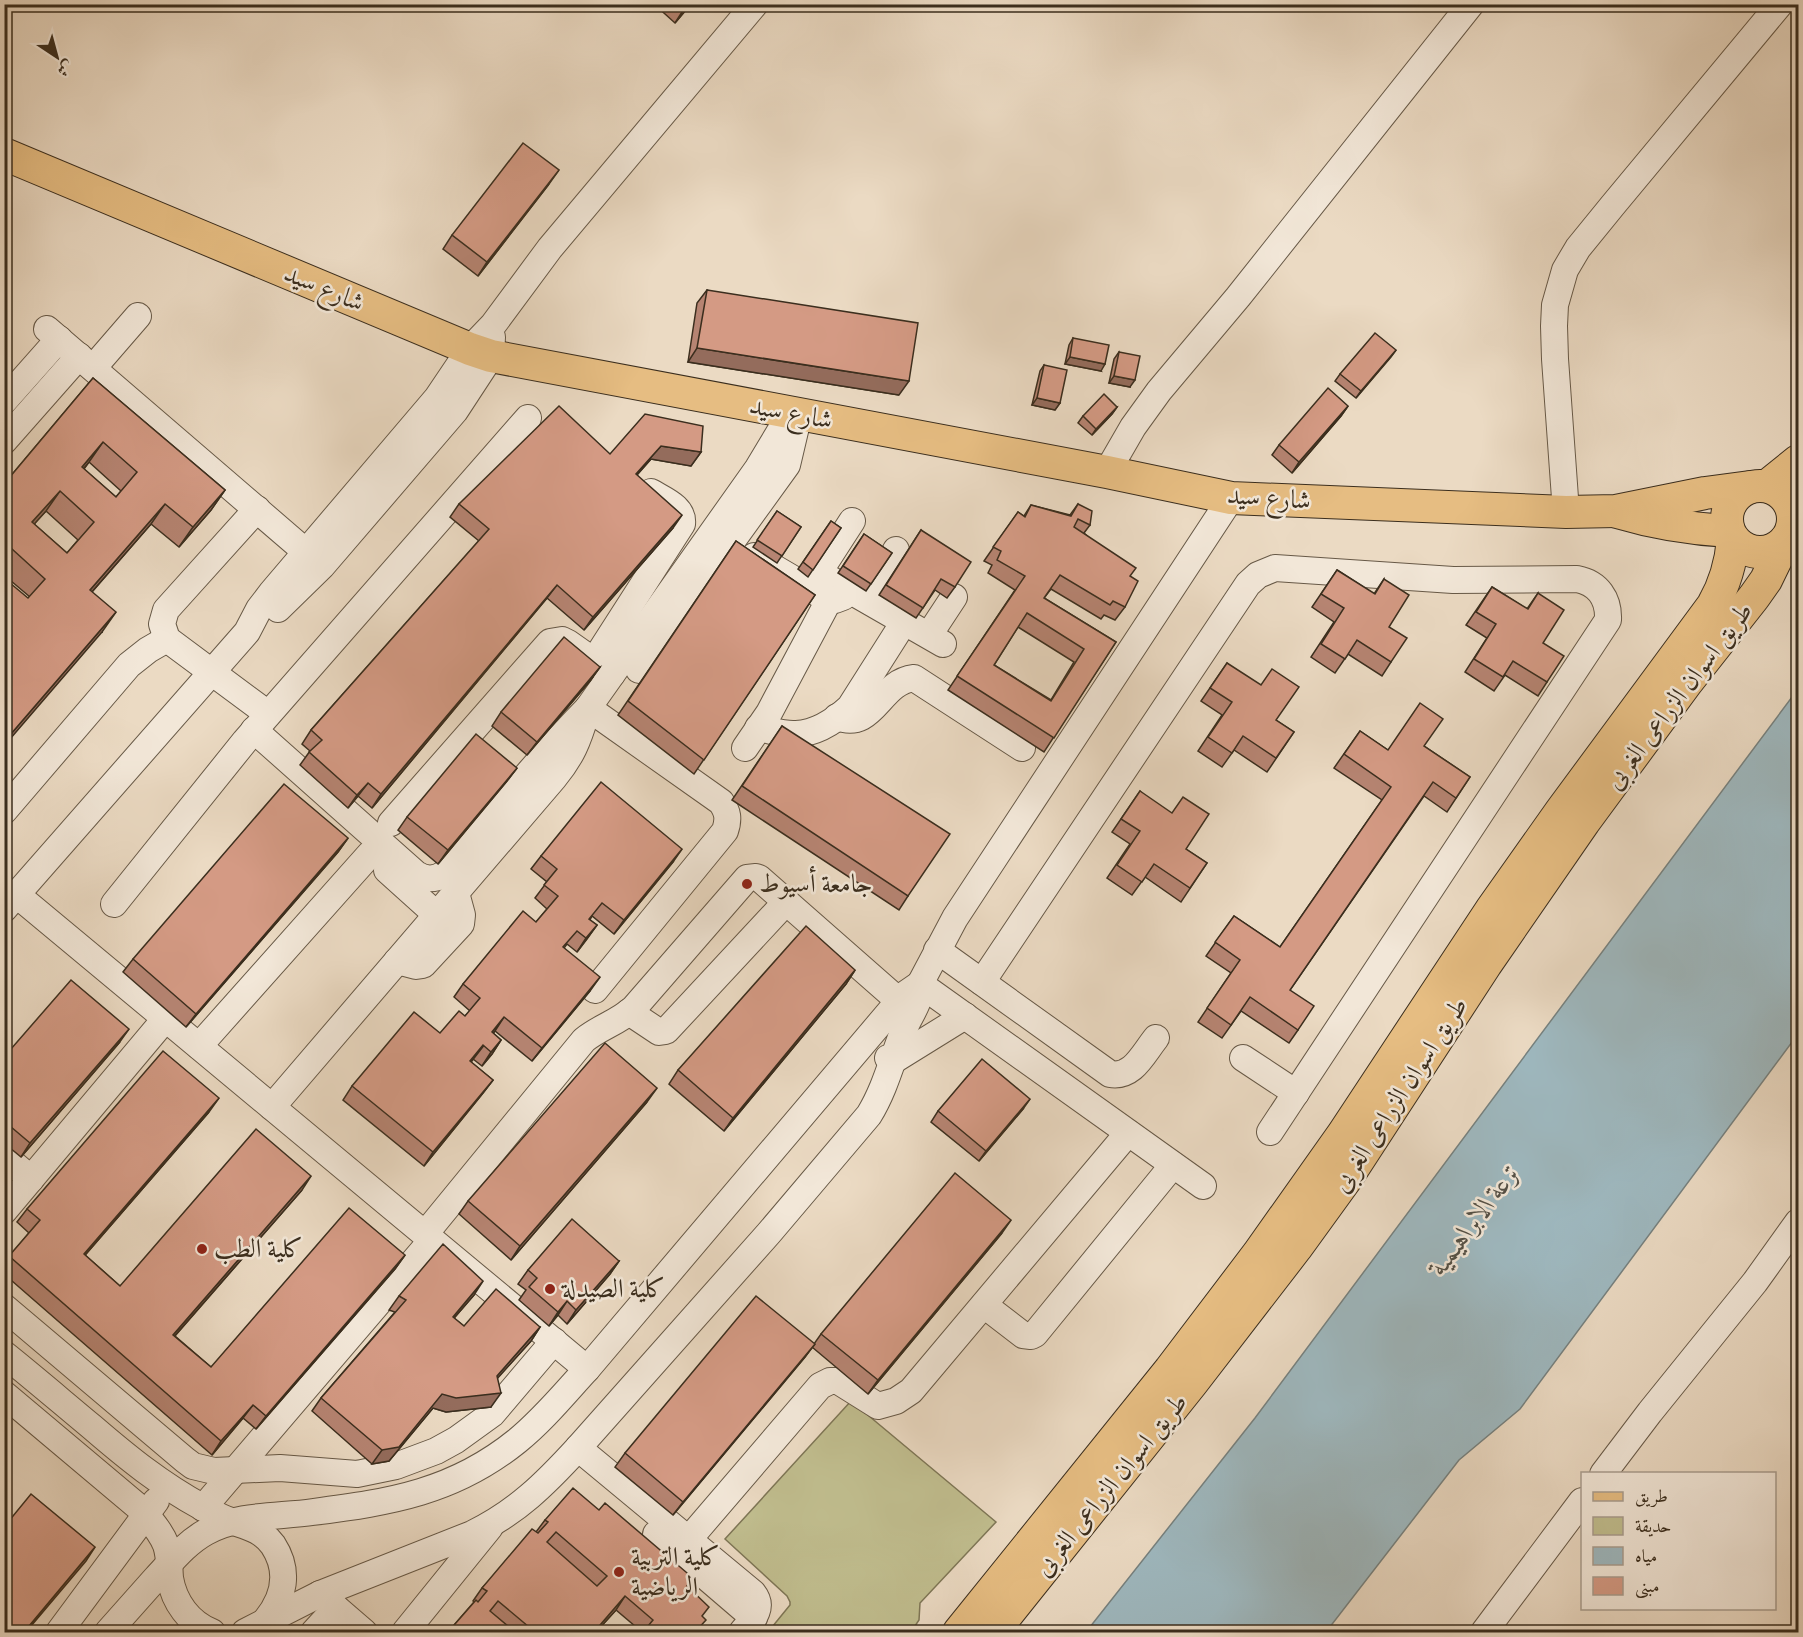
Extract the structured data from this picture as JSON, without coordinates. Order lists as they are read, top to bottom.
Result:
{
  "streets": {
    "main road": ["شارع سيد", "طريق اسوان الزراعى الغربى"]
  },
  "crossings": [
    ["شارع سيد", "طريق اسوان الزراعى الغربى"]
  ],
  "water": ["ترعة الابراهيمية"],
  "places": [
    "جامعة أسيوط",
    "كلية الطب",
    "كلية الصيدلة",
    "كلية التربية الرياضية"
  ],
  "legend": [
    "طريق",
    "حديقة",
    "مياه",
    "مبنى"
  ],
  "north": "bottom right"
}
